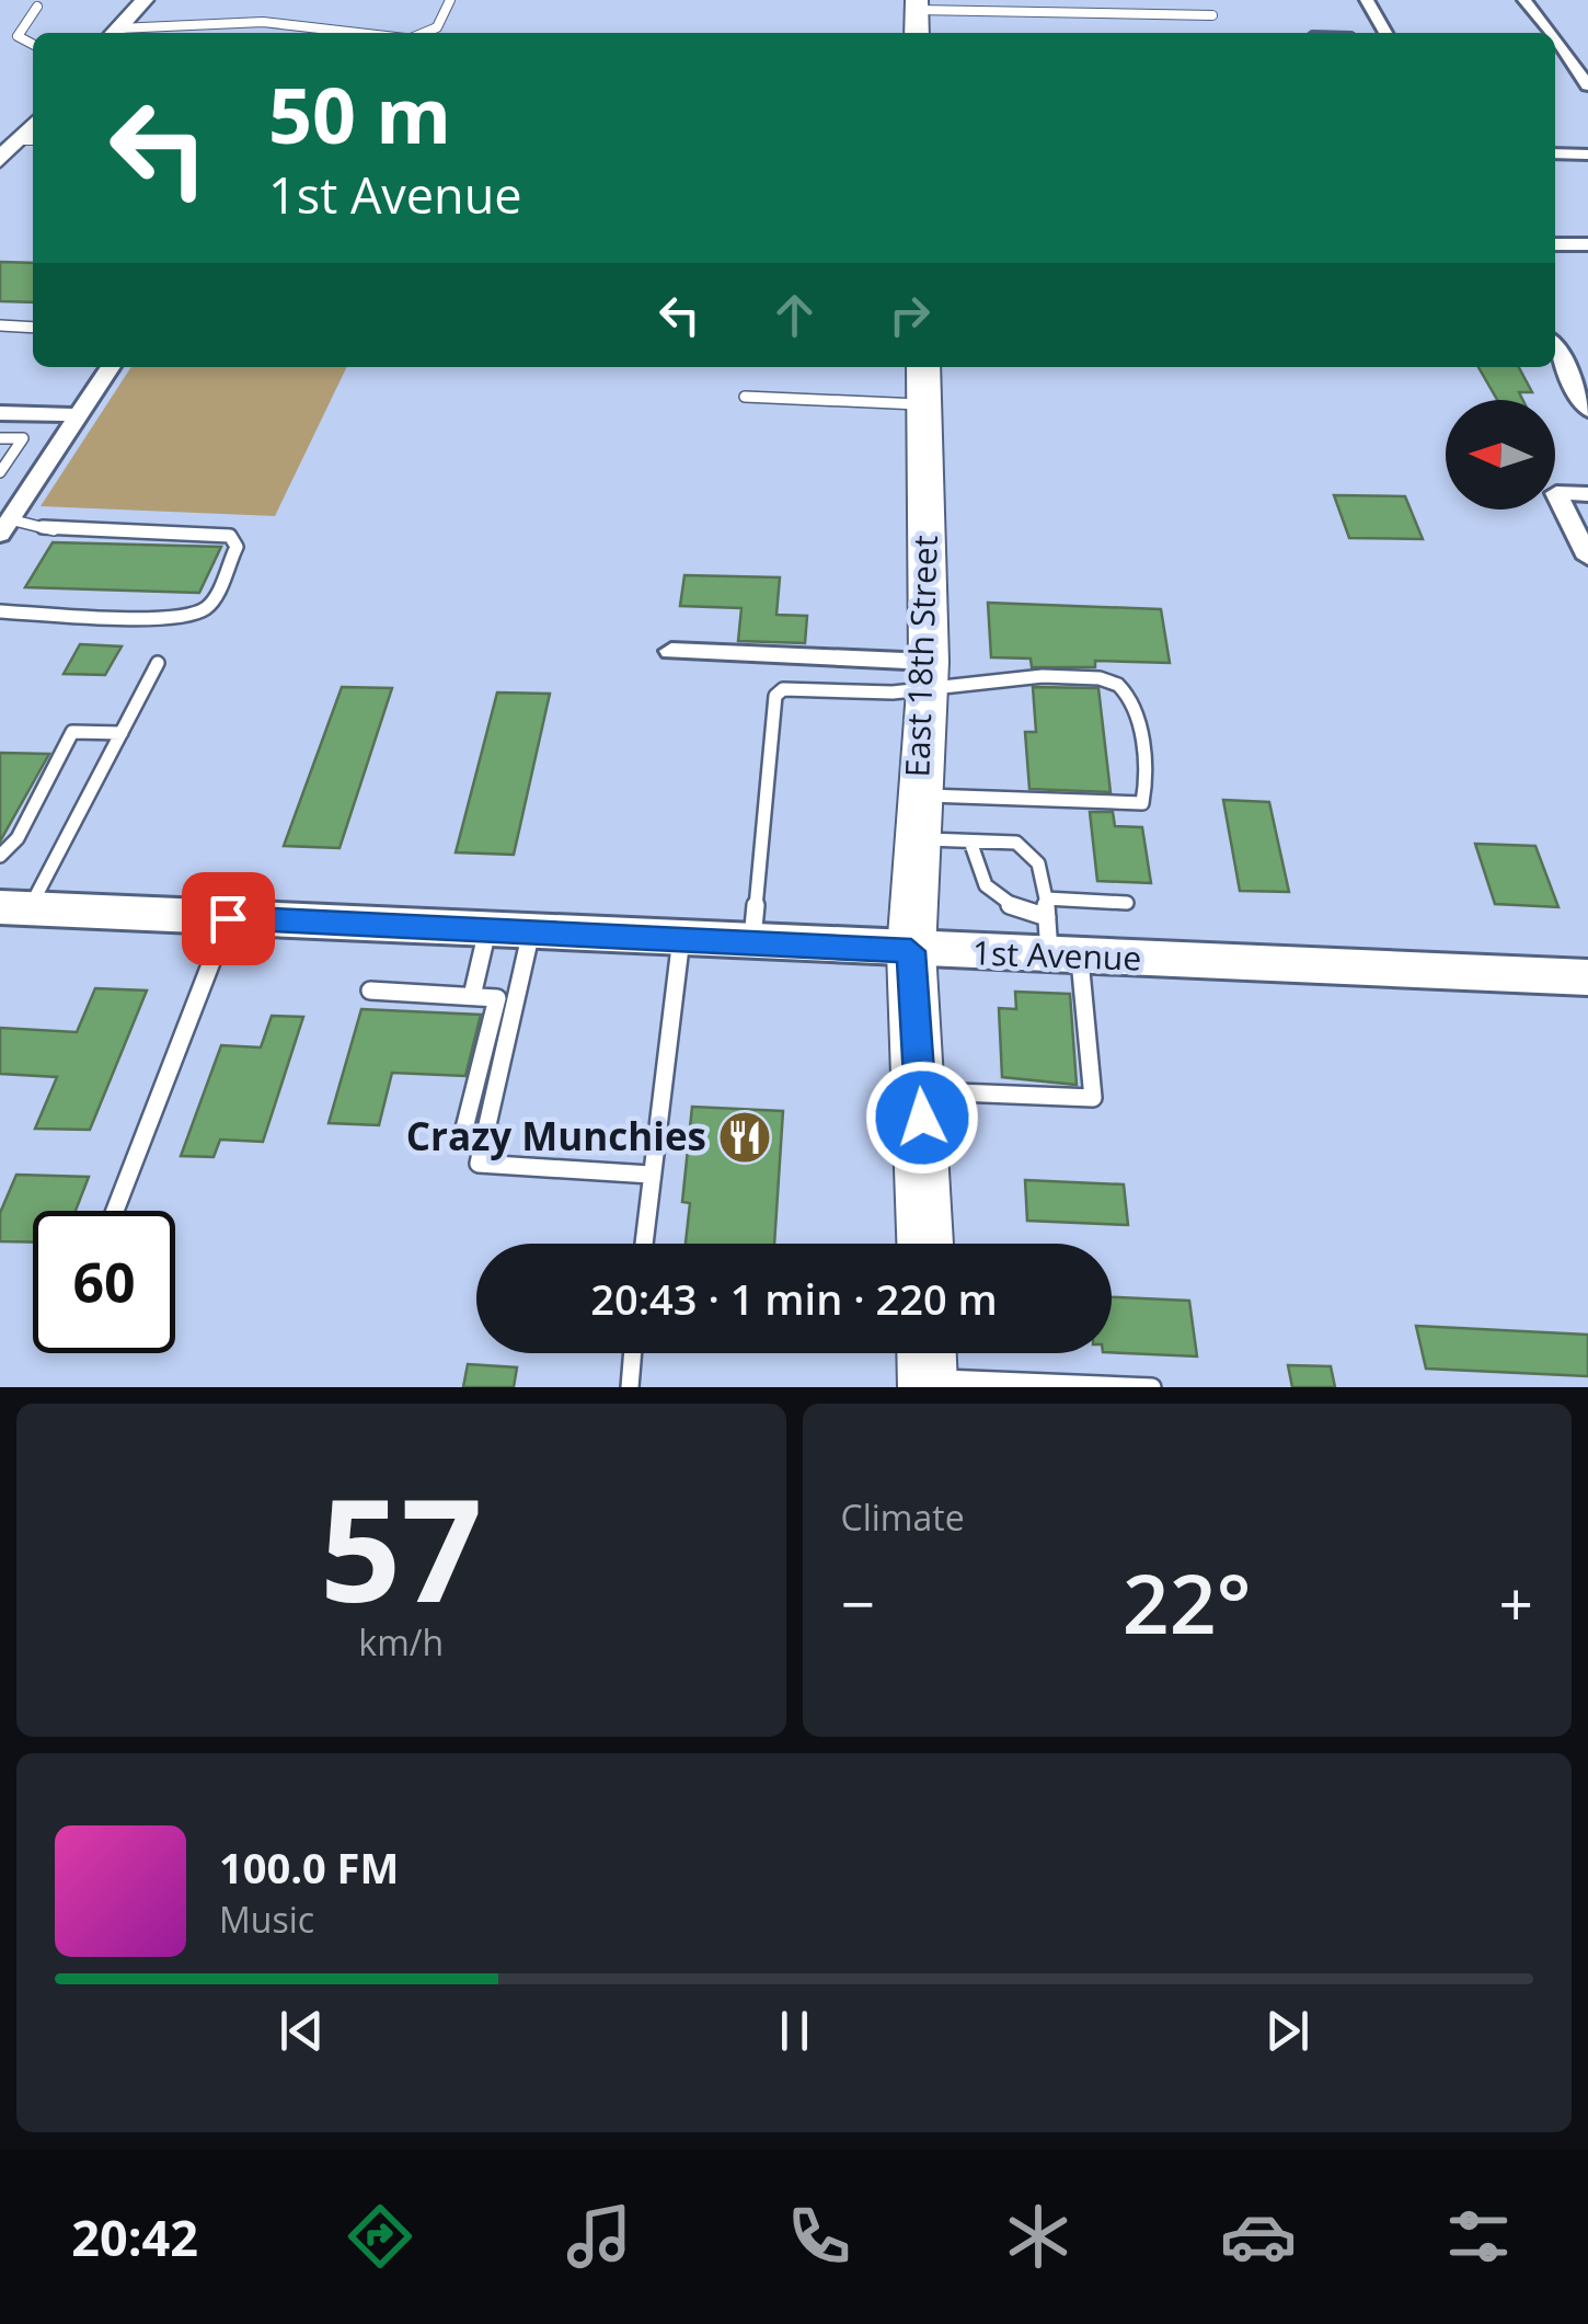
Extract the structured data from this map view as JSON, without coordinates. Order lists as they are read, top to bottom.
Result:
{
  "streets": {
    "main road": ["East 18th Street", "1st Avenue"]
  },
  "crossings": [
    ["East 18th Street", "1st Avenue"]
  ],
  "places": {
    "restaurant": ["Crazy Munchies"]
  },
  "north": "left",
  "page": {
    "turn": ["50 m", "1st Avenue"],
    "limit": "60",
    "trip": "20:43 · 1 min · 220 m",
    "tile": [
      ["57", "km/h"],
      "Climate"
    ],
    "heat": ["−", "22°", "+"],
    "song": ["100.0 FM", "Music"],
    "tabs": "20:42"
  }
}
